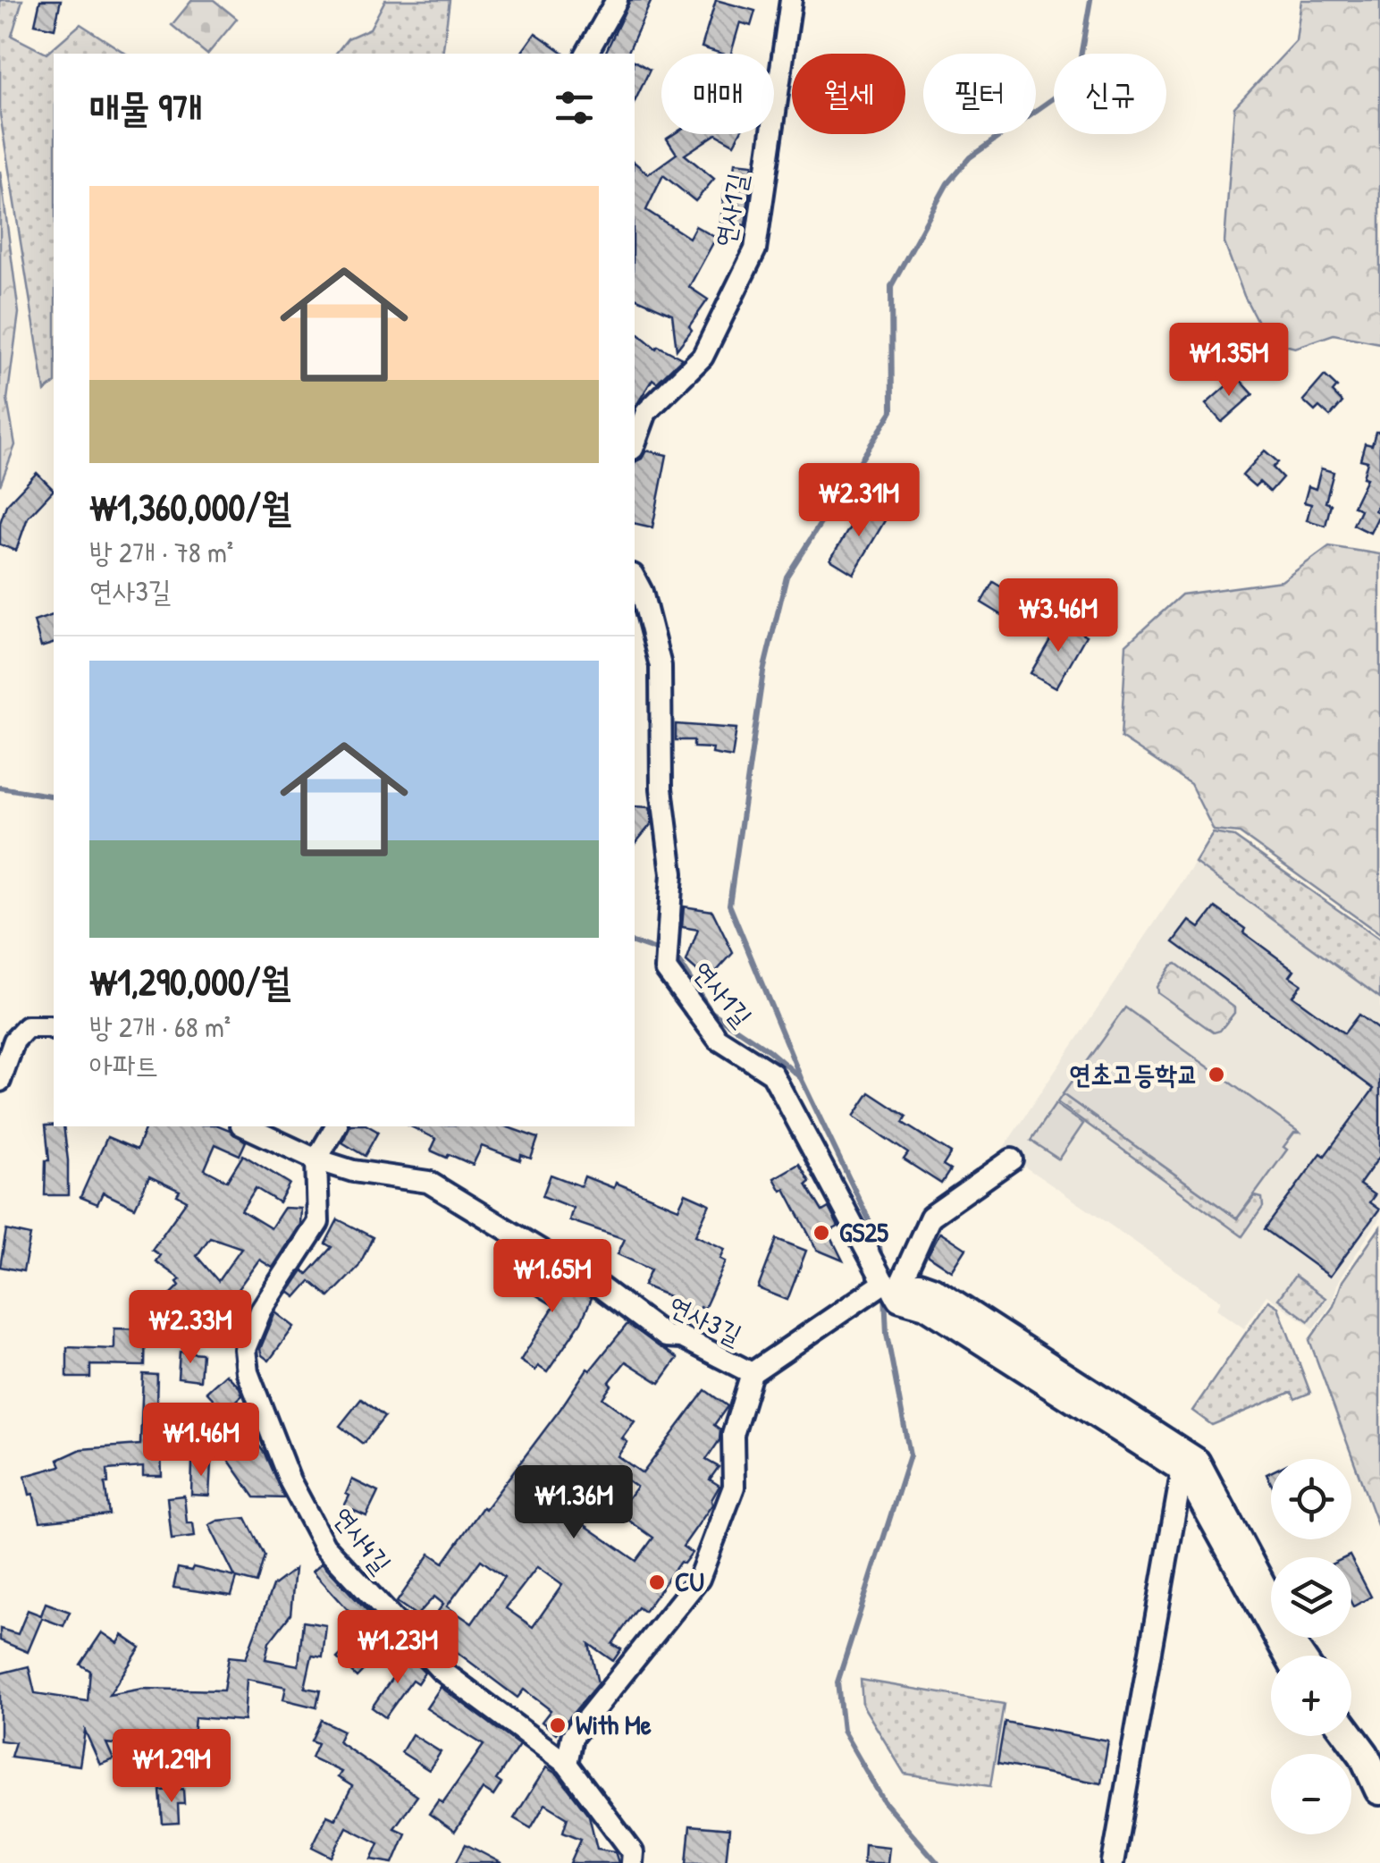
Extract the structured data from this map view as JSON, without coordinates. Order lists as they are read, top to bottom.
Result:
{
  "streets": {
    "street": ["연사1길", "연사3길", "연사4길"]
  },
  "crossings": [
    ["연사3길", "연사4길"]
  ],
  "places": [
    "연초고등학교",
    "GS25",
    "CU",
    "With Me"
  ],
  "page": {
    "chip": [
      "매매",
      "월세",
      "필터",
      "신규"
    ],
    "heading": "매물 9개",
    "list": [
      {
        "name": "₩1,360,000/월",
        "note": "방 2개 · 78 m² · 연사3길"
      },
      {
        "name": "₩1,290,000/월",
        "note": "방 2개 · 68 m² · 아파트"
      }
    ],
    "price": [
      "₩1.35M",
      "₩2.31M",
      "₩3.46M",
      "₩1.65M",
      "₩2.33M",
      "₩1.46M",
      "₩1.36M",
      "₩1.23M",
      "₩1.29M"
    ],
    "map_buttons": ["+", "−"]
  }
}
